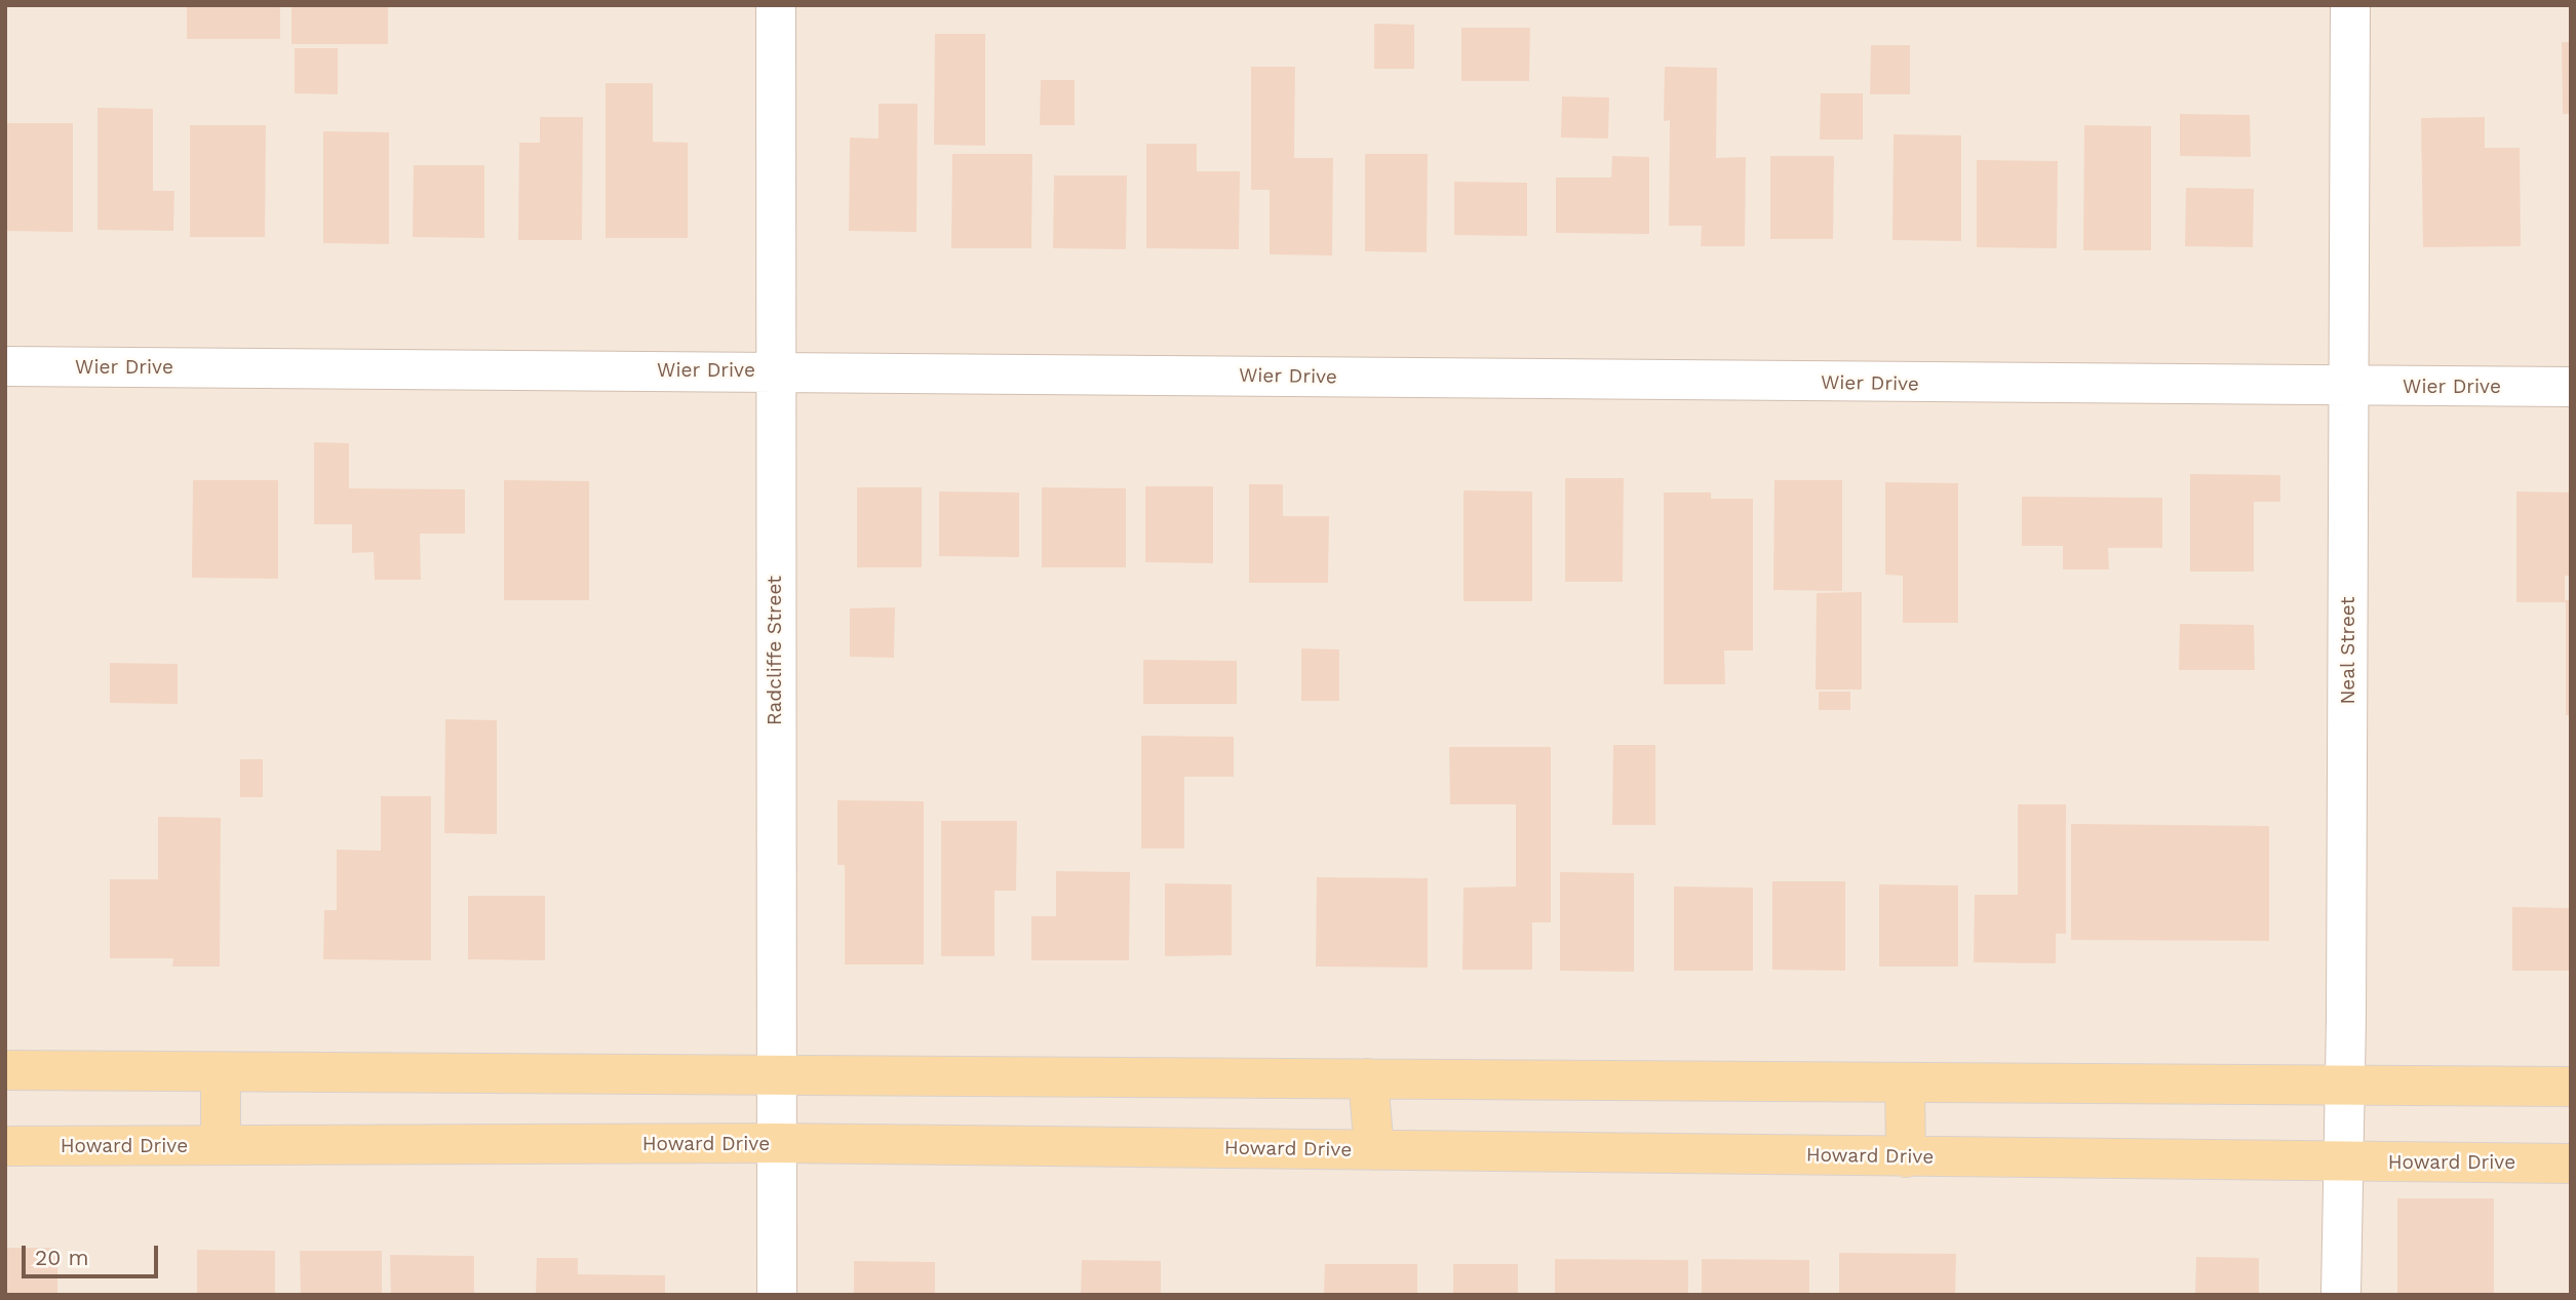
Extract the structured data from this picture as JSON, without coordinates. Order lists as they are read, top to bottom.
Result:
{
  "streets": {
    "main road": ["Howard Drive"],
    "street": ["Wier Drive", "Radcliffe Street", "Neal Street"]
  },
  "crossings": [
    ["Wier Drive", "Radcliffe Street"],
    ["Wier Drive", "Neal Street"],
    ["Radcliffe Street", "Howard Drive"],
    ["Neal Street", "Howard Drive"]
  ],
  "scale_bar": "20 m"
}
